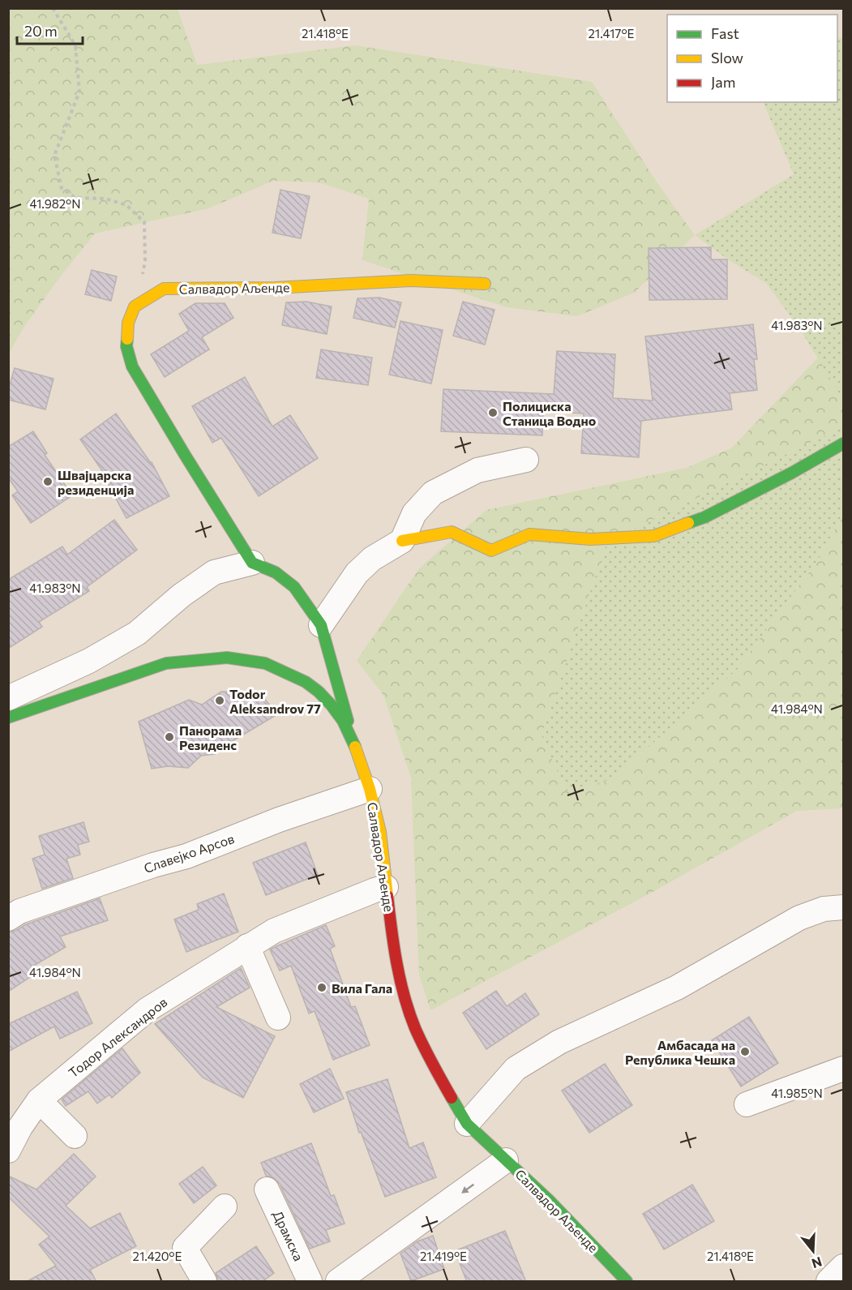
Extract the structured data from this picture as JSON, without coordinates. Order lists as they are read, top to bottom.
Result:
{
  "streets": {
    "street": [
      "Салвадор Аљенде",
      "Славејко Арсов",
      "Тодор Александров",
      "Драмска"
    ]
  },
  "crossings": [
    ["Салвадор Аљенде", "Славејко Арсов"],
    ["Салвадор Аљенде", "Тодор Александров"]
  ],
  "places": [
    "Полициска Станица Водно",
    "Швајцарска резиденција",
    "Todor Aleksandrov 77",
    "Панорама Резиденс",
    "Вила Гала",
    "Амбасада на Република Чешка"
  ],
  "legend": ["Fast", "Slow", "Jam"],
  "scale_bar": "20 m",
  "north": "bottom",
  "coordinates": [
    "21.418°E",
    "21.417°E",
    "41.982°N",
    "41.983°N",
    "41.984°N",
    "41.985°N",
    "21.420°E",
    "21.419°E"
  ]
}
